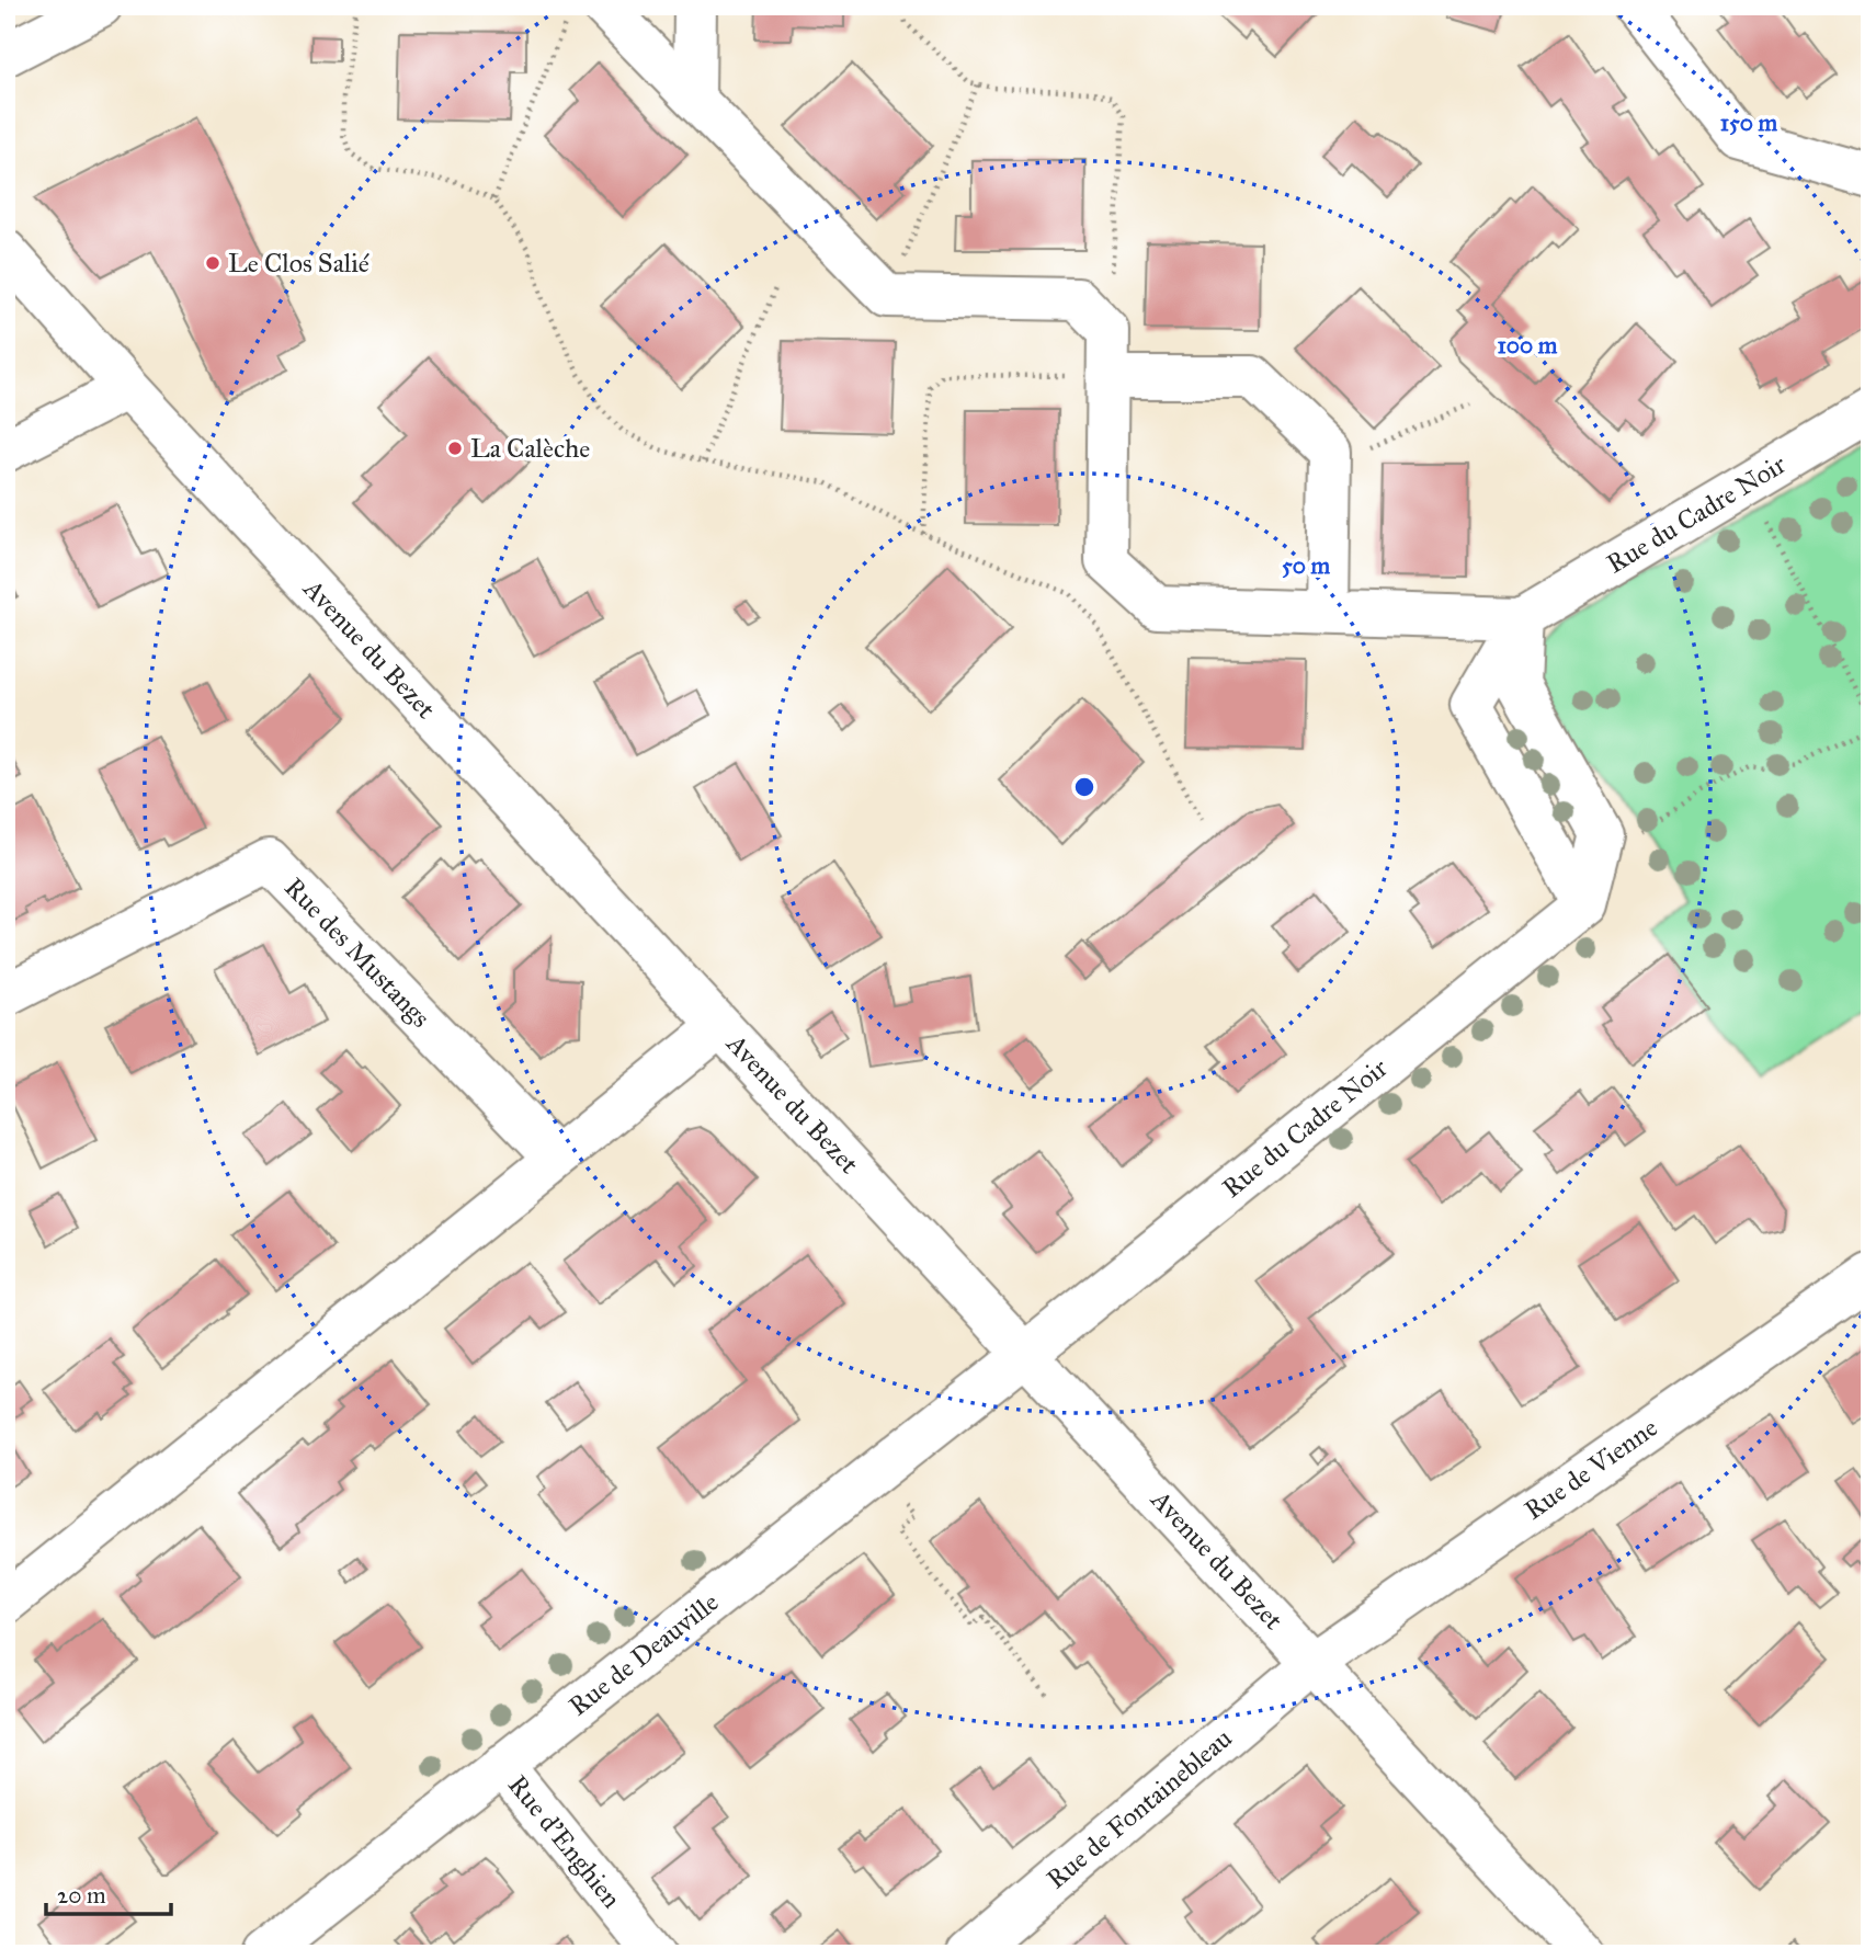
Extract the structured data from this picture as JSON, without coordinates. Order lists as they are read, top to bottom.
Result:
{
  "streets": {
    "street": [
      "Rue du Cadre Noir",
      "Avenue du Bezet",
      "Rue des Mustangs",
      "Rue de Vienne",
      "Rue de Deauville",
      "Rue de Fontainebleau",
      "Rue d'Enghien"
    ]
  },
  "crossings": [
    ["Rue du Cadre Noir", "Avenue du Bezet"],
    ["Rue du Cadre Noir", "Rue de Deauville"],
    ["Avenue du Bezet", "Rue de Vienne"],
    ["Avenue du Bezet", "Rue de Deauville"],
    ["Avenue du Bezet", "Rue de Fontainebleau"],
    ["Rue de Vienne", "Rue de Fontainebleau"],
    ["Rue de Deauville", "Rue d'Enghien"]
  ],
  "places": ["Le Clos Salié", "La Calèche"],
  "scale_bar": "20 m",
  "rings": ["150 m", "100 m", "50 m"]
}
